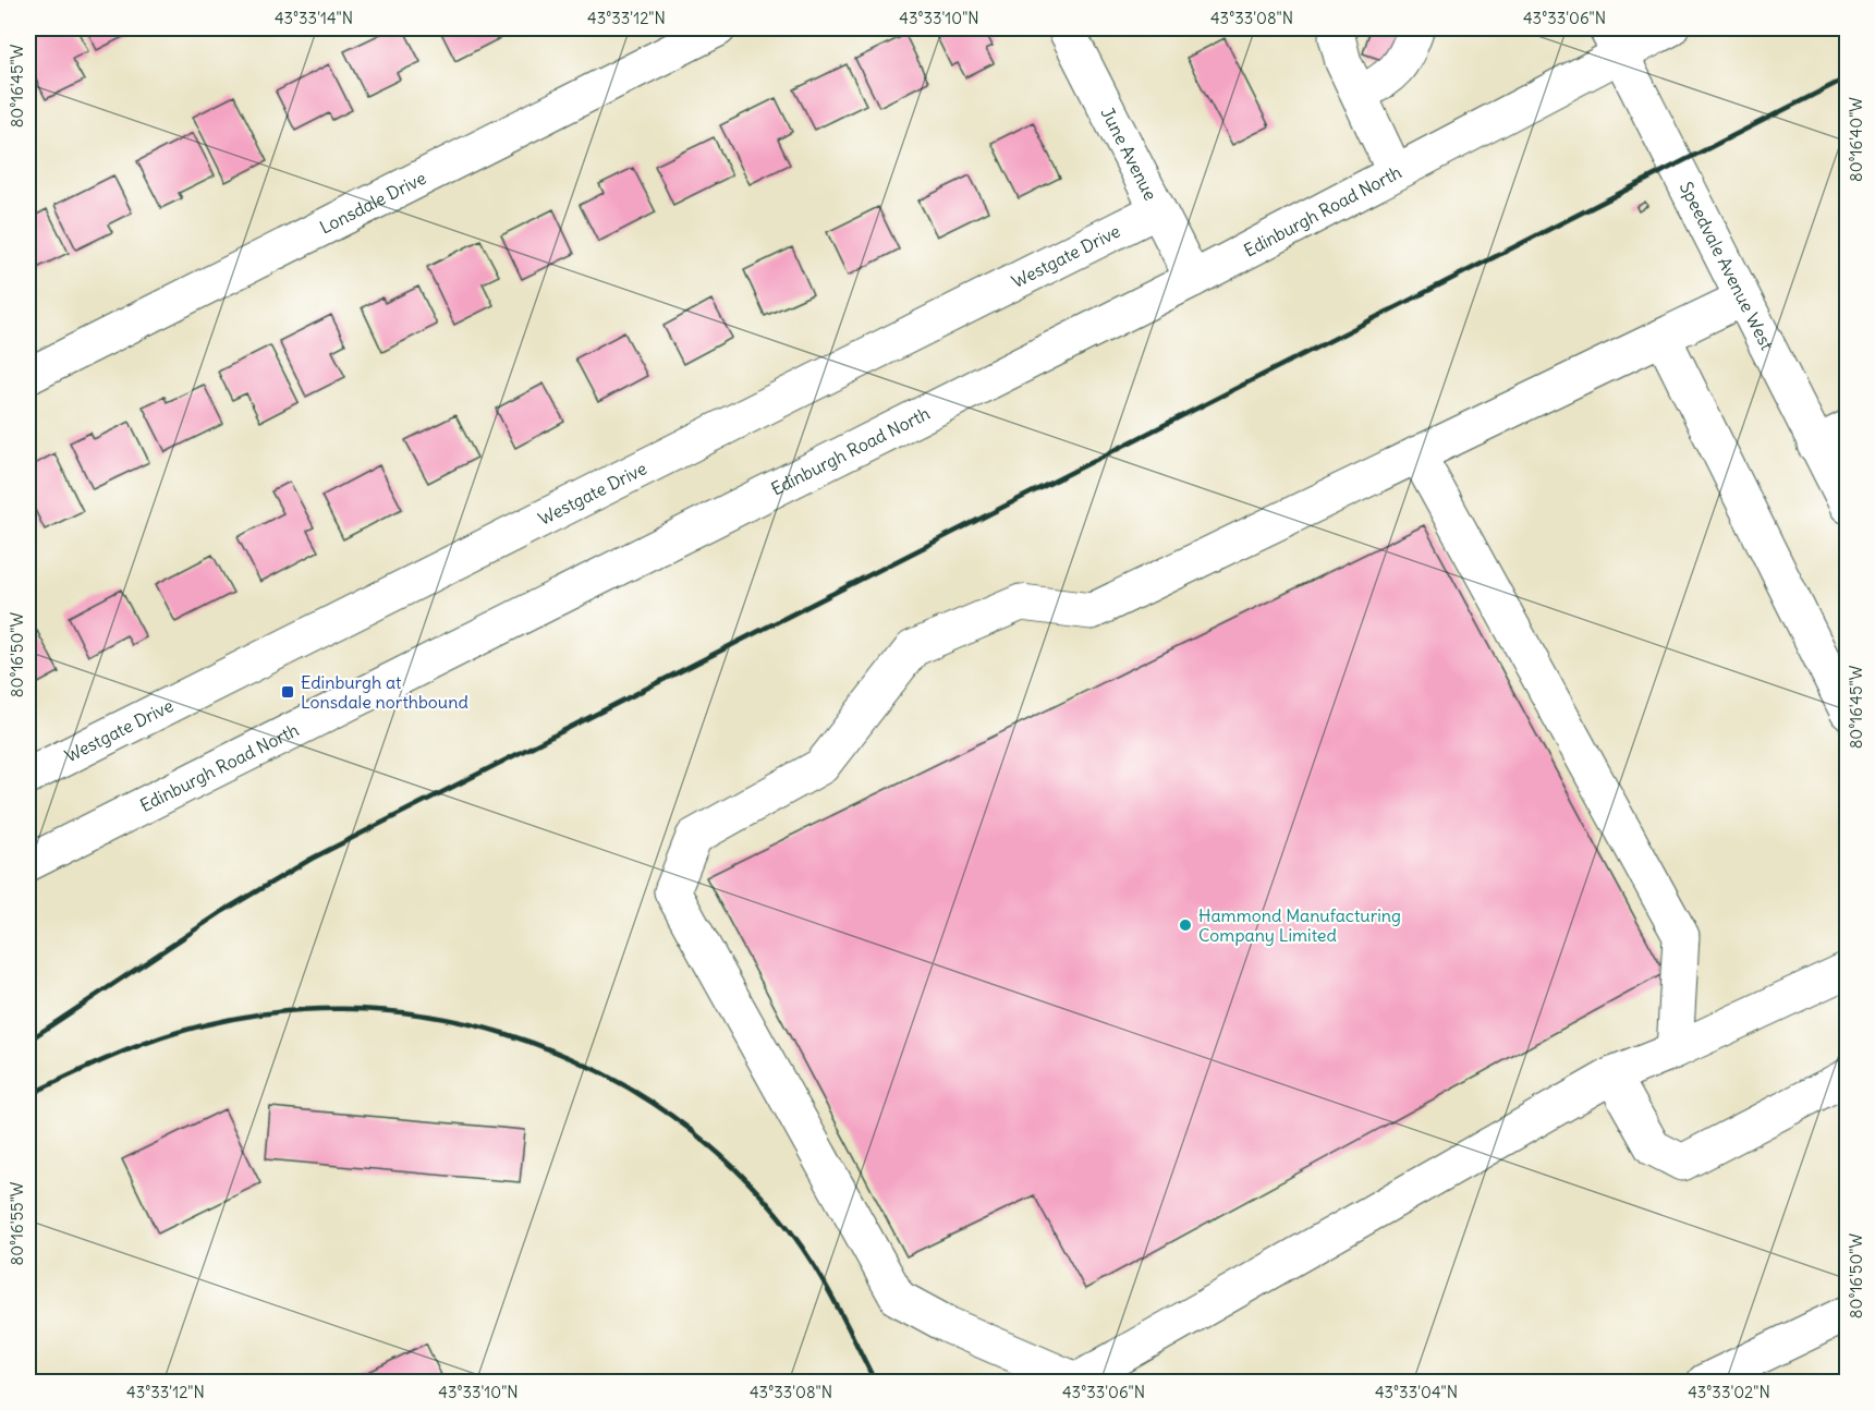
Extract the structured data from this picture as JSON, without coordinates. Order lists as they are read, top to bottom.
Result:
{
  "streets": {
    "street": [
      "June Avenue",
      "Lonsdale Drive",
      "Edinburgh Road North",
      "Westgate Drive",
      "Speedvale Avenue West"
    ]
  },
  "crossings": [
    ["June Avenue", "Edinburgh Road North"],
    ["June Avenue", "Westgate Drive"],
    ["Edinburgh Road North", "Speedvale Avenue West"]
  ],
  "places": {
    "transit": ["Edinburgh at Lonsdale northbound"],
    "other": ["Hammond Manufacturing Company Limited"]
  },
  "coordinates": [
    "43°33'14\"N",
    "43°33'12\"N",
    "43°33'10\"N",
    "43°33'08\"N",
    "43°33'06\"N",
    "80°16'45\"W",
    "80°16'40\"W",
    "80°16'50\"W",
    "80°16'55\"W",
    "43°33'04\"N",
    "43°33'02\"N"
  ]
}
